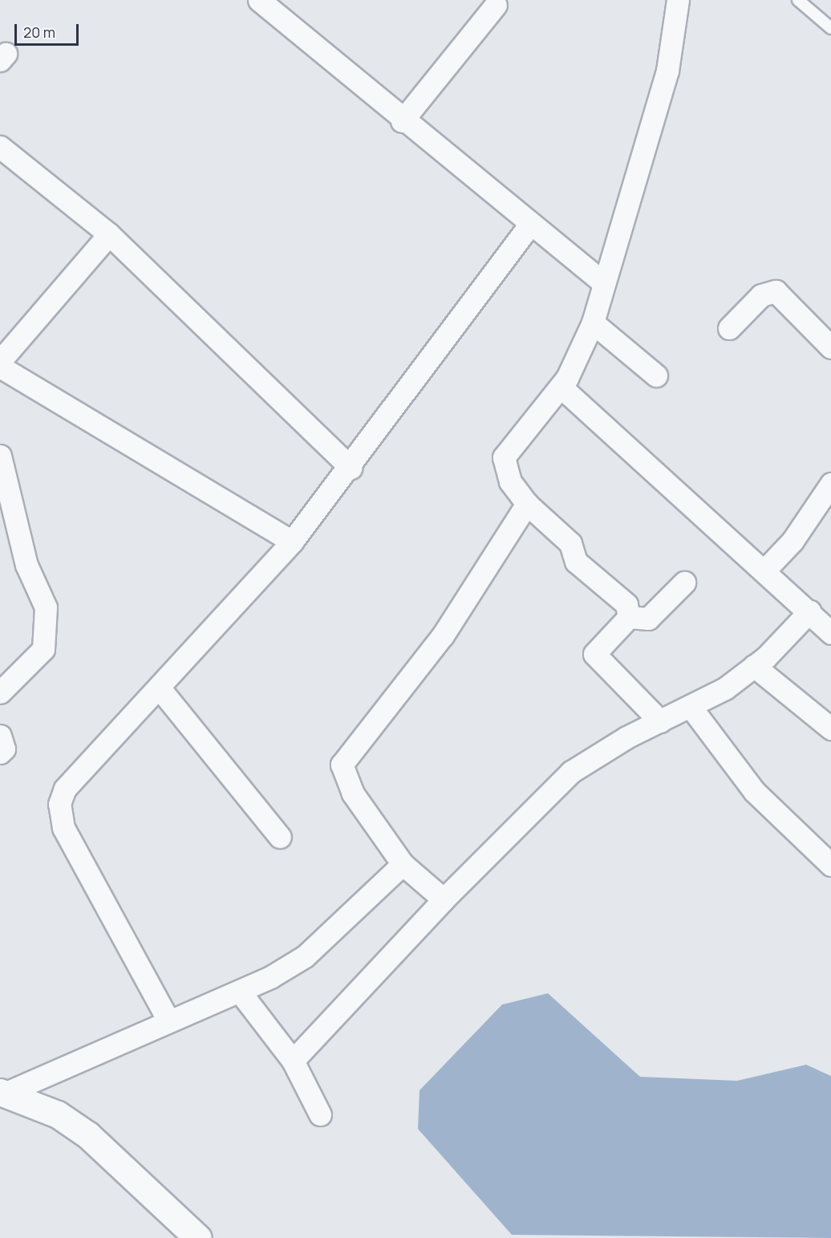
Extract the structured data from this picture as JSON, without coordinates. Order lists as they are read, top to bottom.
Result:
{
  "scale_bar": "20 m"
}
